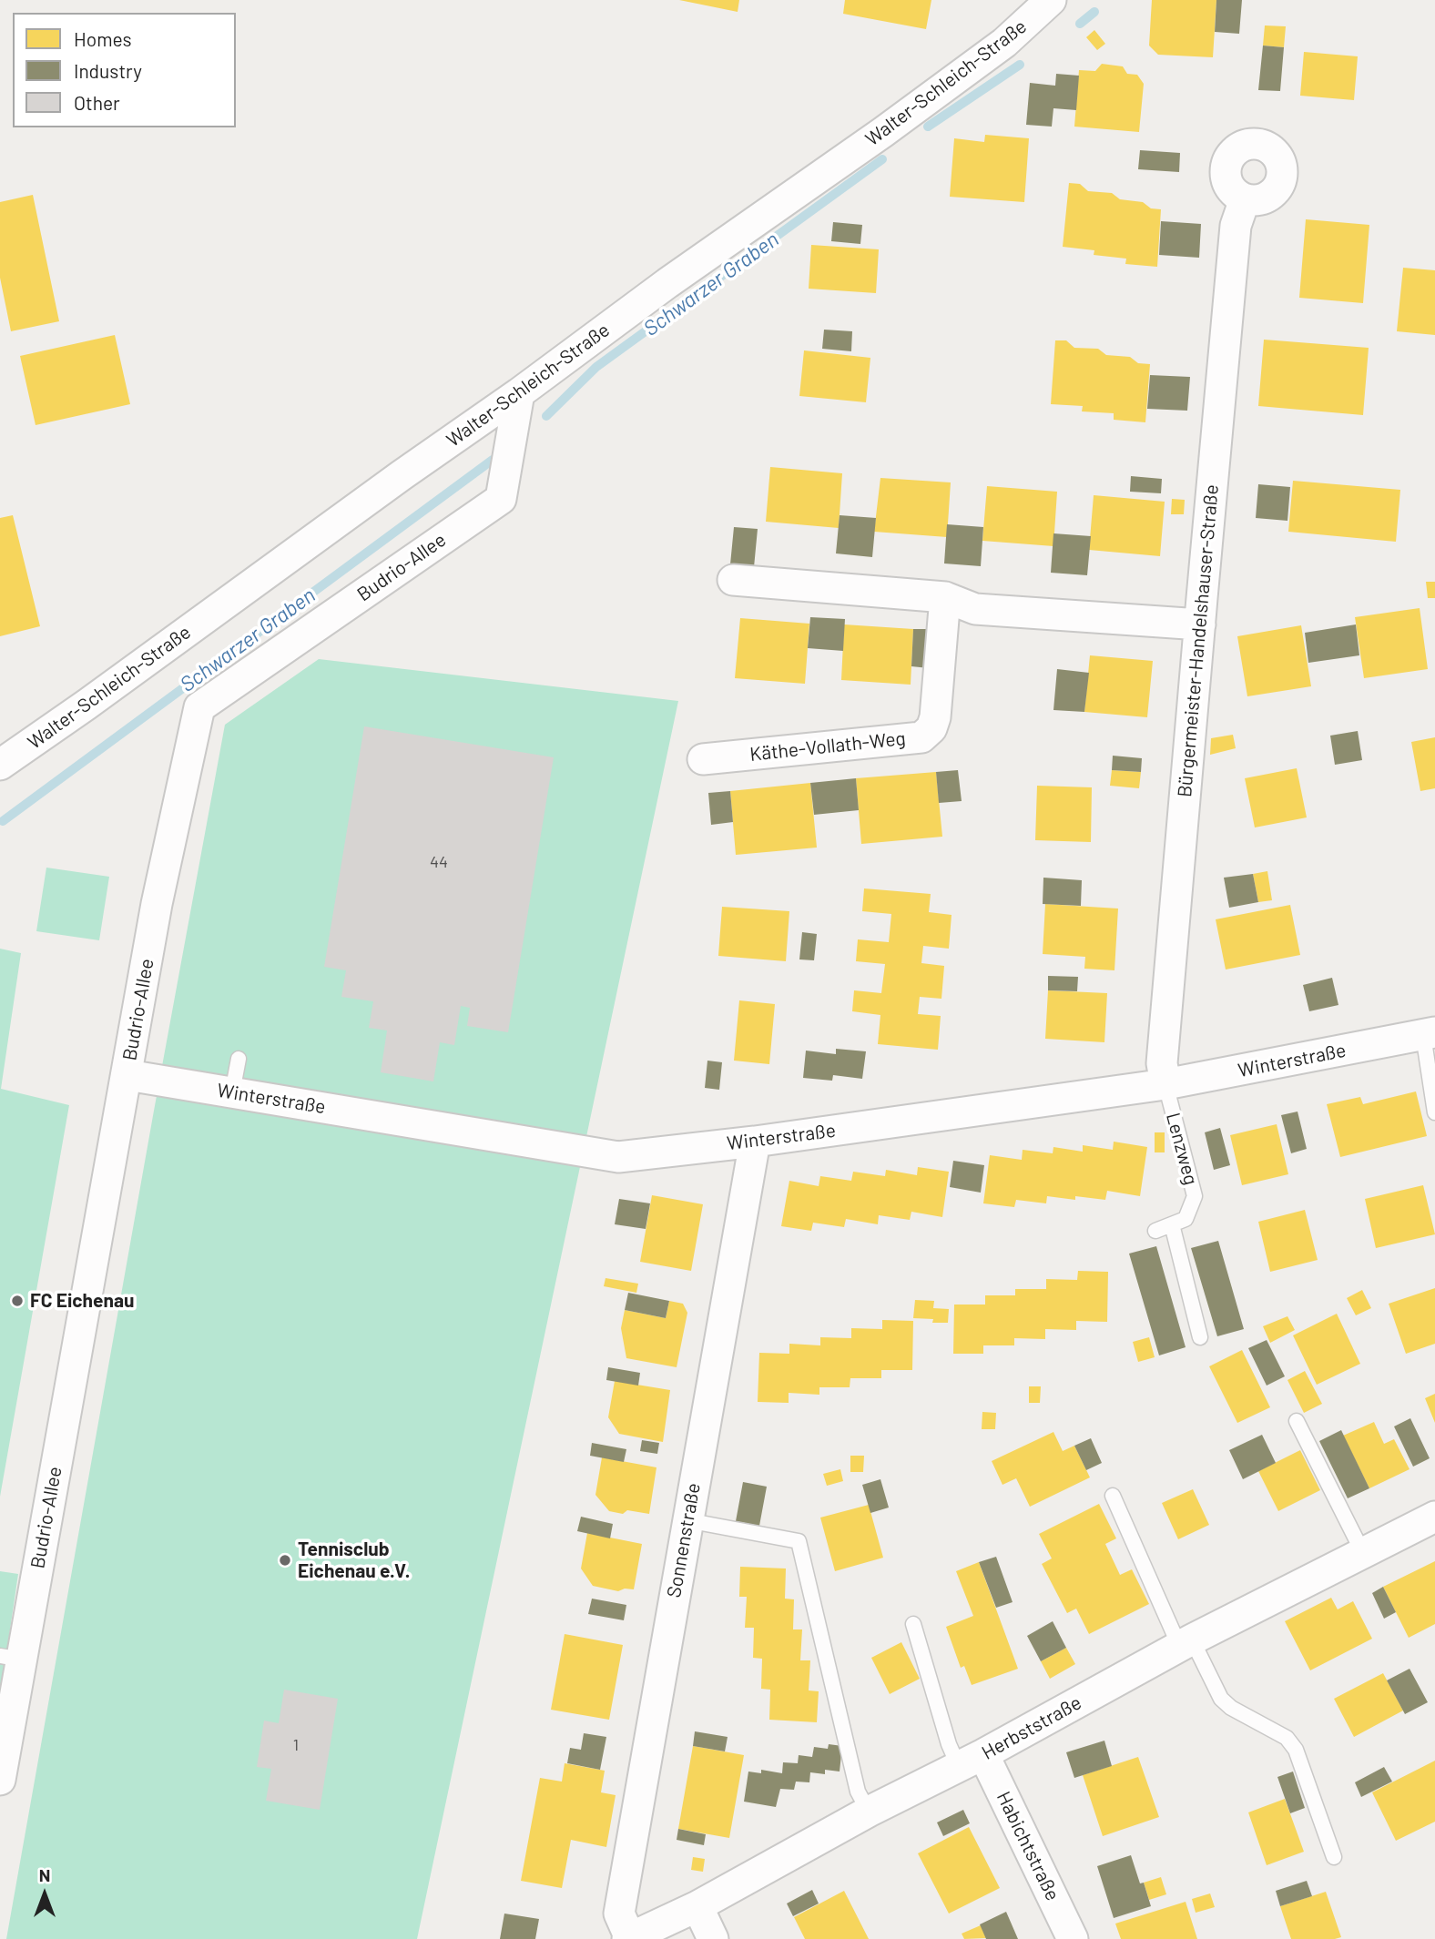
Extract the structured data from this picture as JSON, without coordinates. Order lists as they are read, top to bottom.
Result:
{
  "streets": {
    "street": [
      "Walter-Schleich-Straße",
      "Budrio-Allee",
      "Bürgermeister-Handelshauser-Straße",
      "Käthe-Vollath-Weg",
      "Winterstraße",
      "Sonnenstraße",
      "Herbststraße",
      "Habichtstraße"
    ],
    "lane": ["Lenzweg"]
  },
  "crossings": [
    ["Walter-Schleich-Straße", "Budrio-Allee"],
    ["Budrio-Allee", "Winterstraße"],
    ["Bürgermeister-Handelshauser-Straße", "Winterstraße"],
    ["Bürgermeister-Handelshauser-Straße", "Lenzweg"],
    ["Winterstraße", "Lenzweg"],
    ["Winterstraße", "Sonnenstraße"],
    ["Sonnenstraße", "Herbststraße"],
    ["Herbststraße", "Habichtstraße"]
  ],
  "water": ["Schwarzer Graben"],
  "places": ["FC Eichenau", "Tennisclub Eichenau e.V."],
  "house_numbers": ["44", "1"],
  "legend": ["Homes", "Industry", "Other"],
  "north": "top"
}
